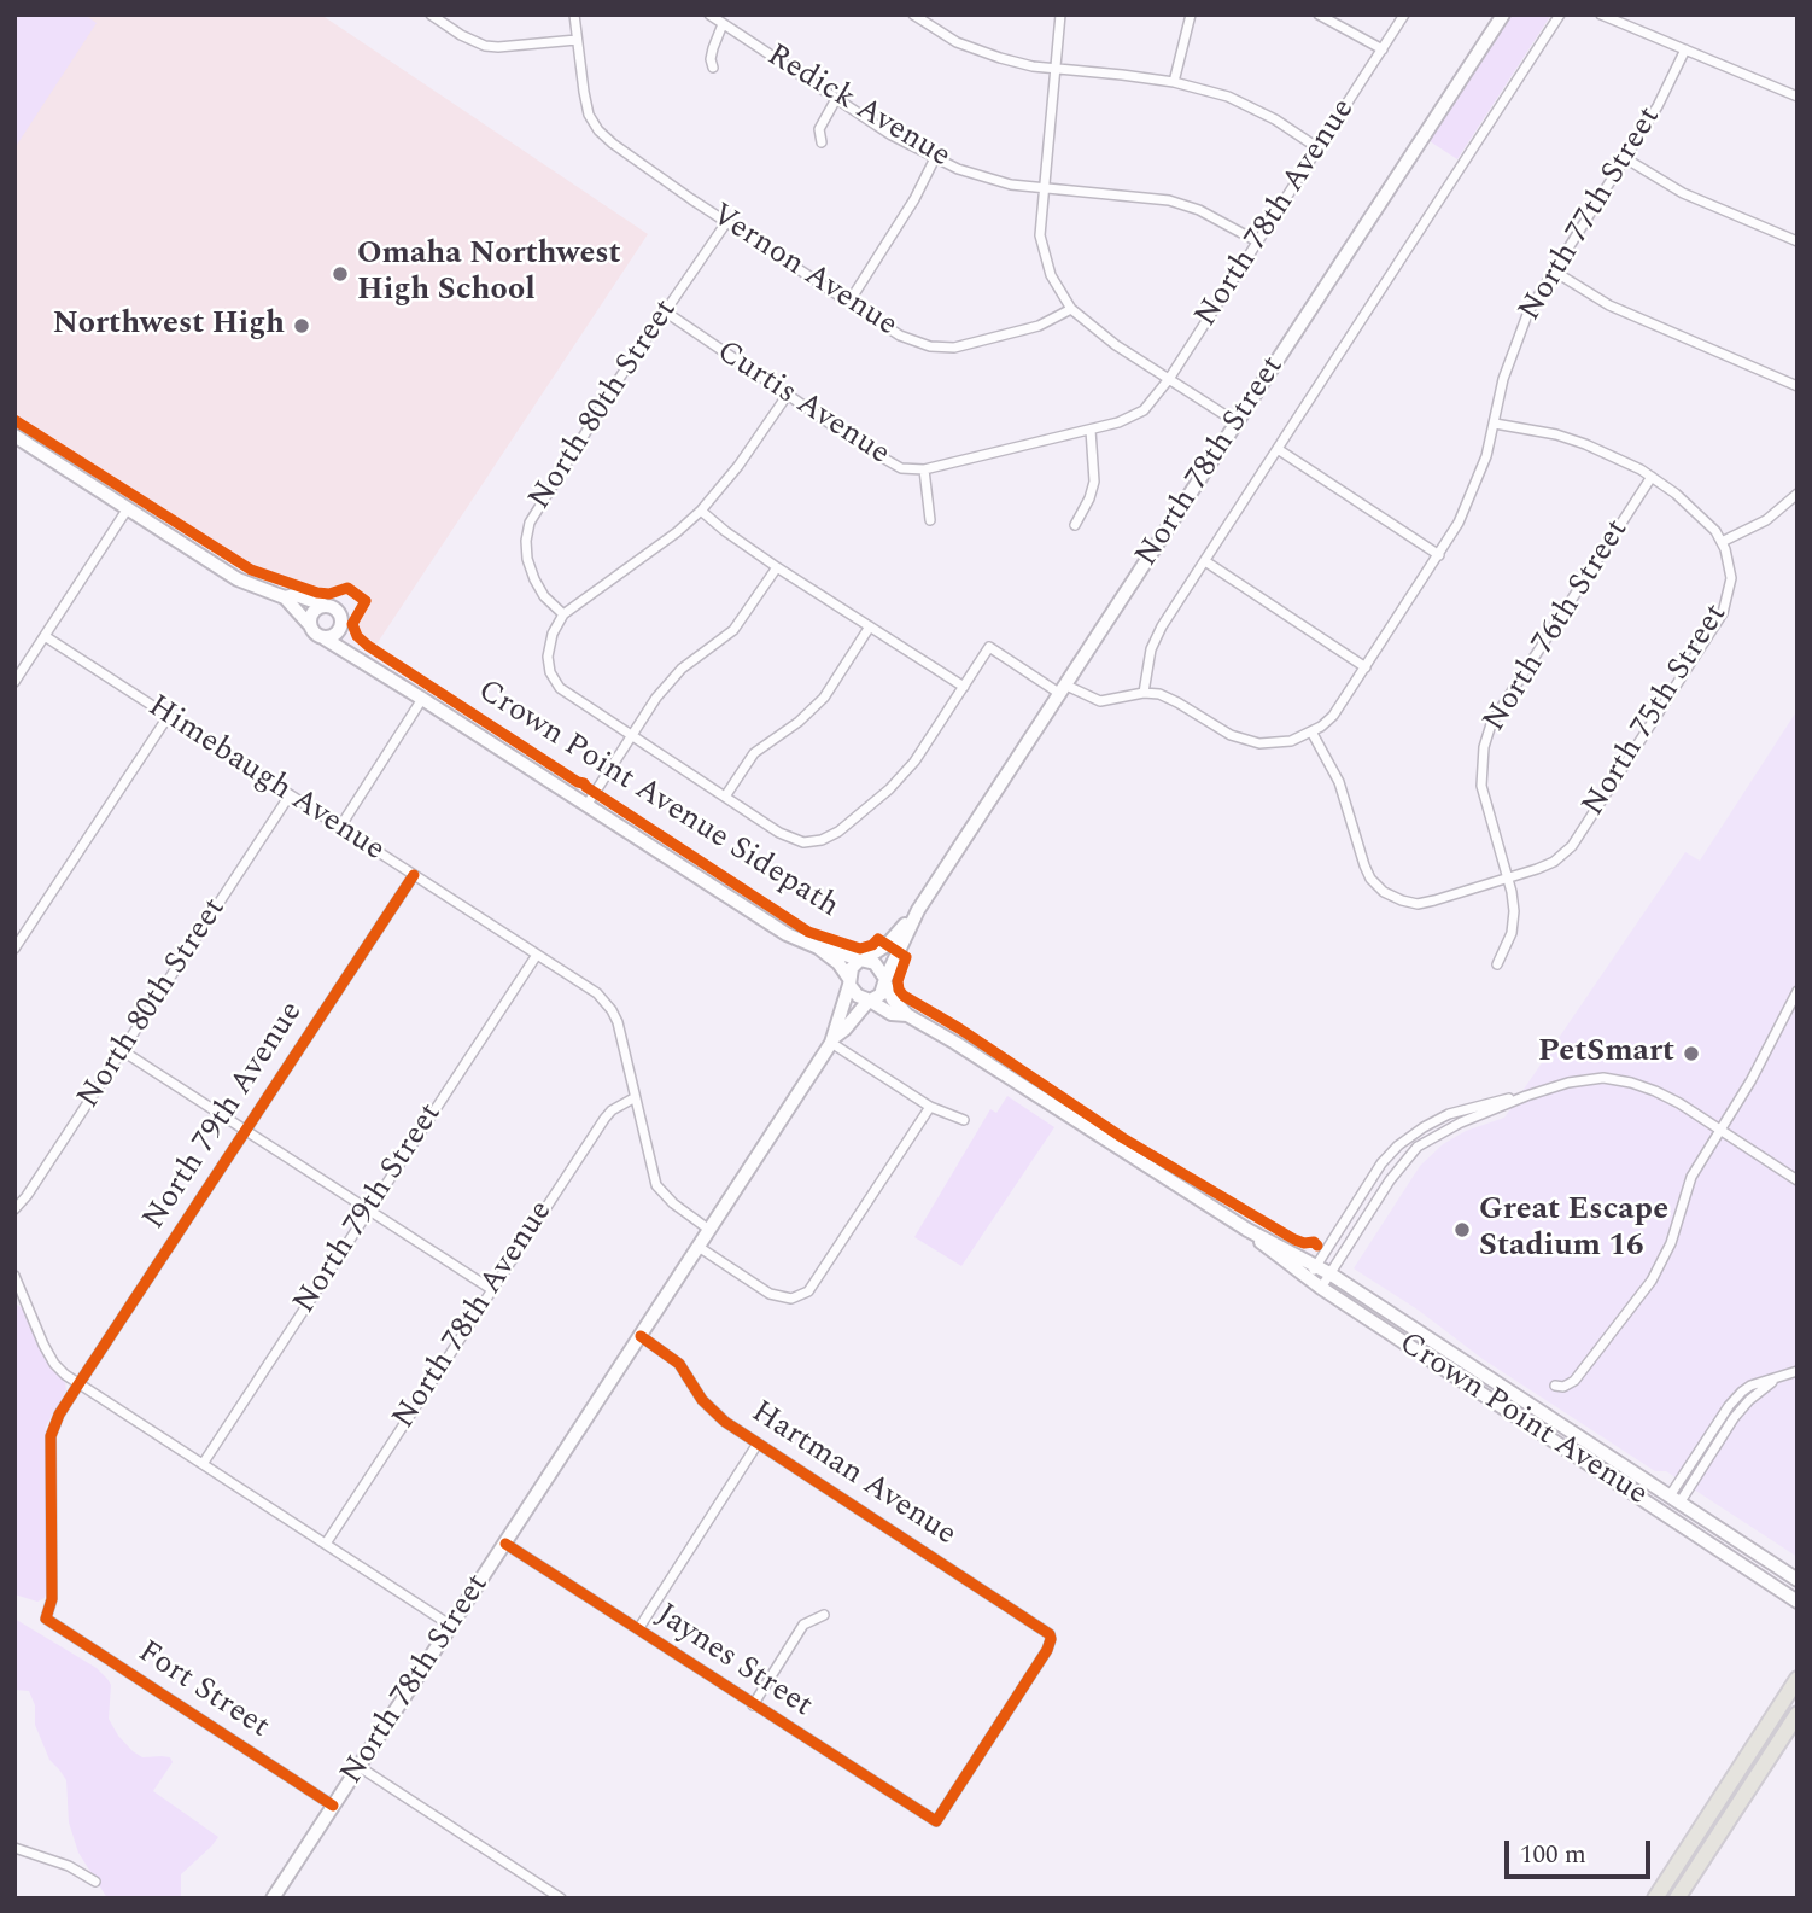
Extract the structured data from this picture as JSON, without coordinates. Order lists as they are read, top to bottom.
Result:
{
  "streets": {
    "main road": ["North 78th Street", "Crown Point Avenue"],
    "street": [
      "Redick Avenue",
      "North 78th Avenue",
      "North 77th Street",
      "Vernon Avenue",
      "Curtis Avenue",
      "North 80th Street",
      "North 76th Street",
      "North 75th Street",
      "Himebaugh Avenue",
      "North 79th Avenue",
      "North 79th Street",
      "Hartman Avenue",
      "Jaynes Street",
      "Fort Street"
    ],
    "cycle path": ["Crown Point Avenue Sidepath"]
  },
  "crossings": [
    ["Redick Avenue", "North 78th Avenue"],
    ["North 78th Avenue", "Curtis Avenue"],
    ["North 78th Avenue", "Himebaugh Avenue"],
    ["North 77th Street", "North 75th Street"],
    ["Vernon Avenue", "North 80th Street"],
    ["Curtis Avenue", "North 80th Street"],
    ["North 80th Street", "Himebaugh Avenue"],
    ["North 78th Street", "Himebaugh Avenue"],
    ["North 78th Street", "Hartman Avenue"],
    ["North 78th Street", "Jaynes Street"],
    ["North 78th Street", "Fort Street"],
    ["North 76th Street", "North 75th Street"],
    ["Himebaugh Avenue", "North 79th Avenue"],
    ["Himebaugh Avenue", "North 79th Street"],
    ["North 79th Avenue", "Fort Street"],
    ["Hartman Avenue", "Jaynes Street"]
  ],
  "places": [
    "Omaha Northwest High School",
    "Northwest High",
    "PetSmart",
    "Great Escape Stadium 16"
  ],
  "scale_bar": "100 m"
}
